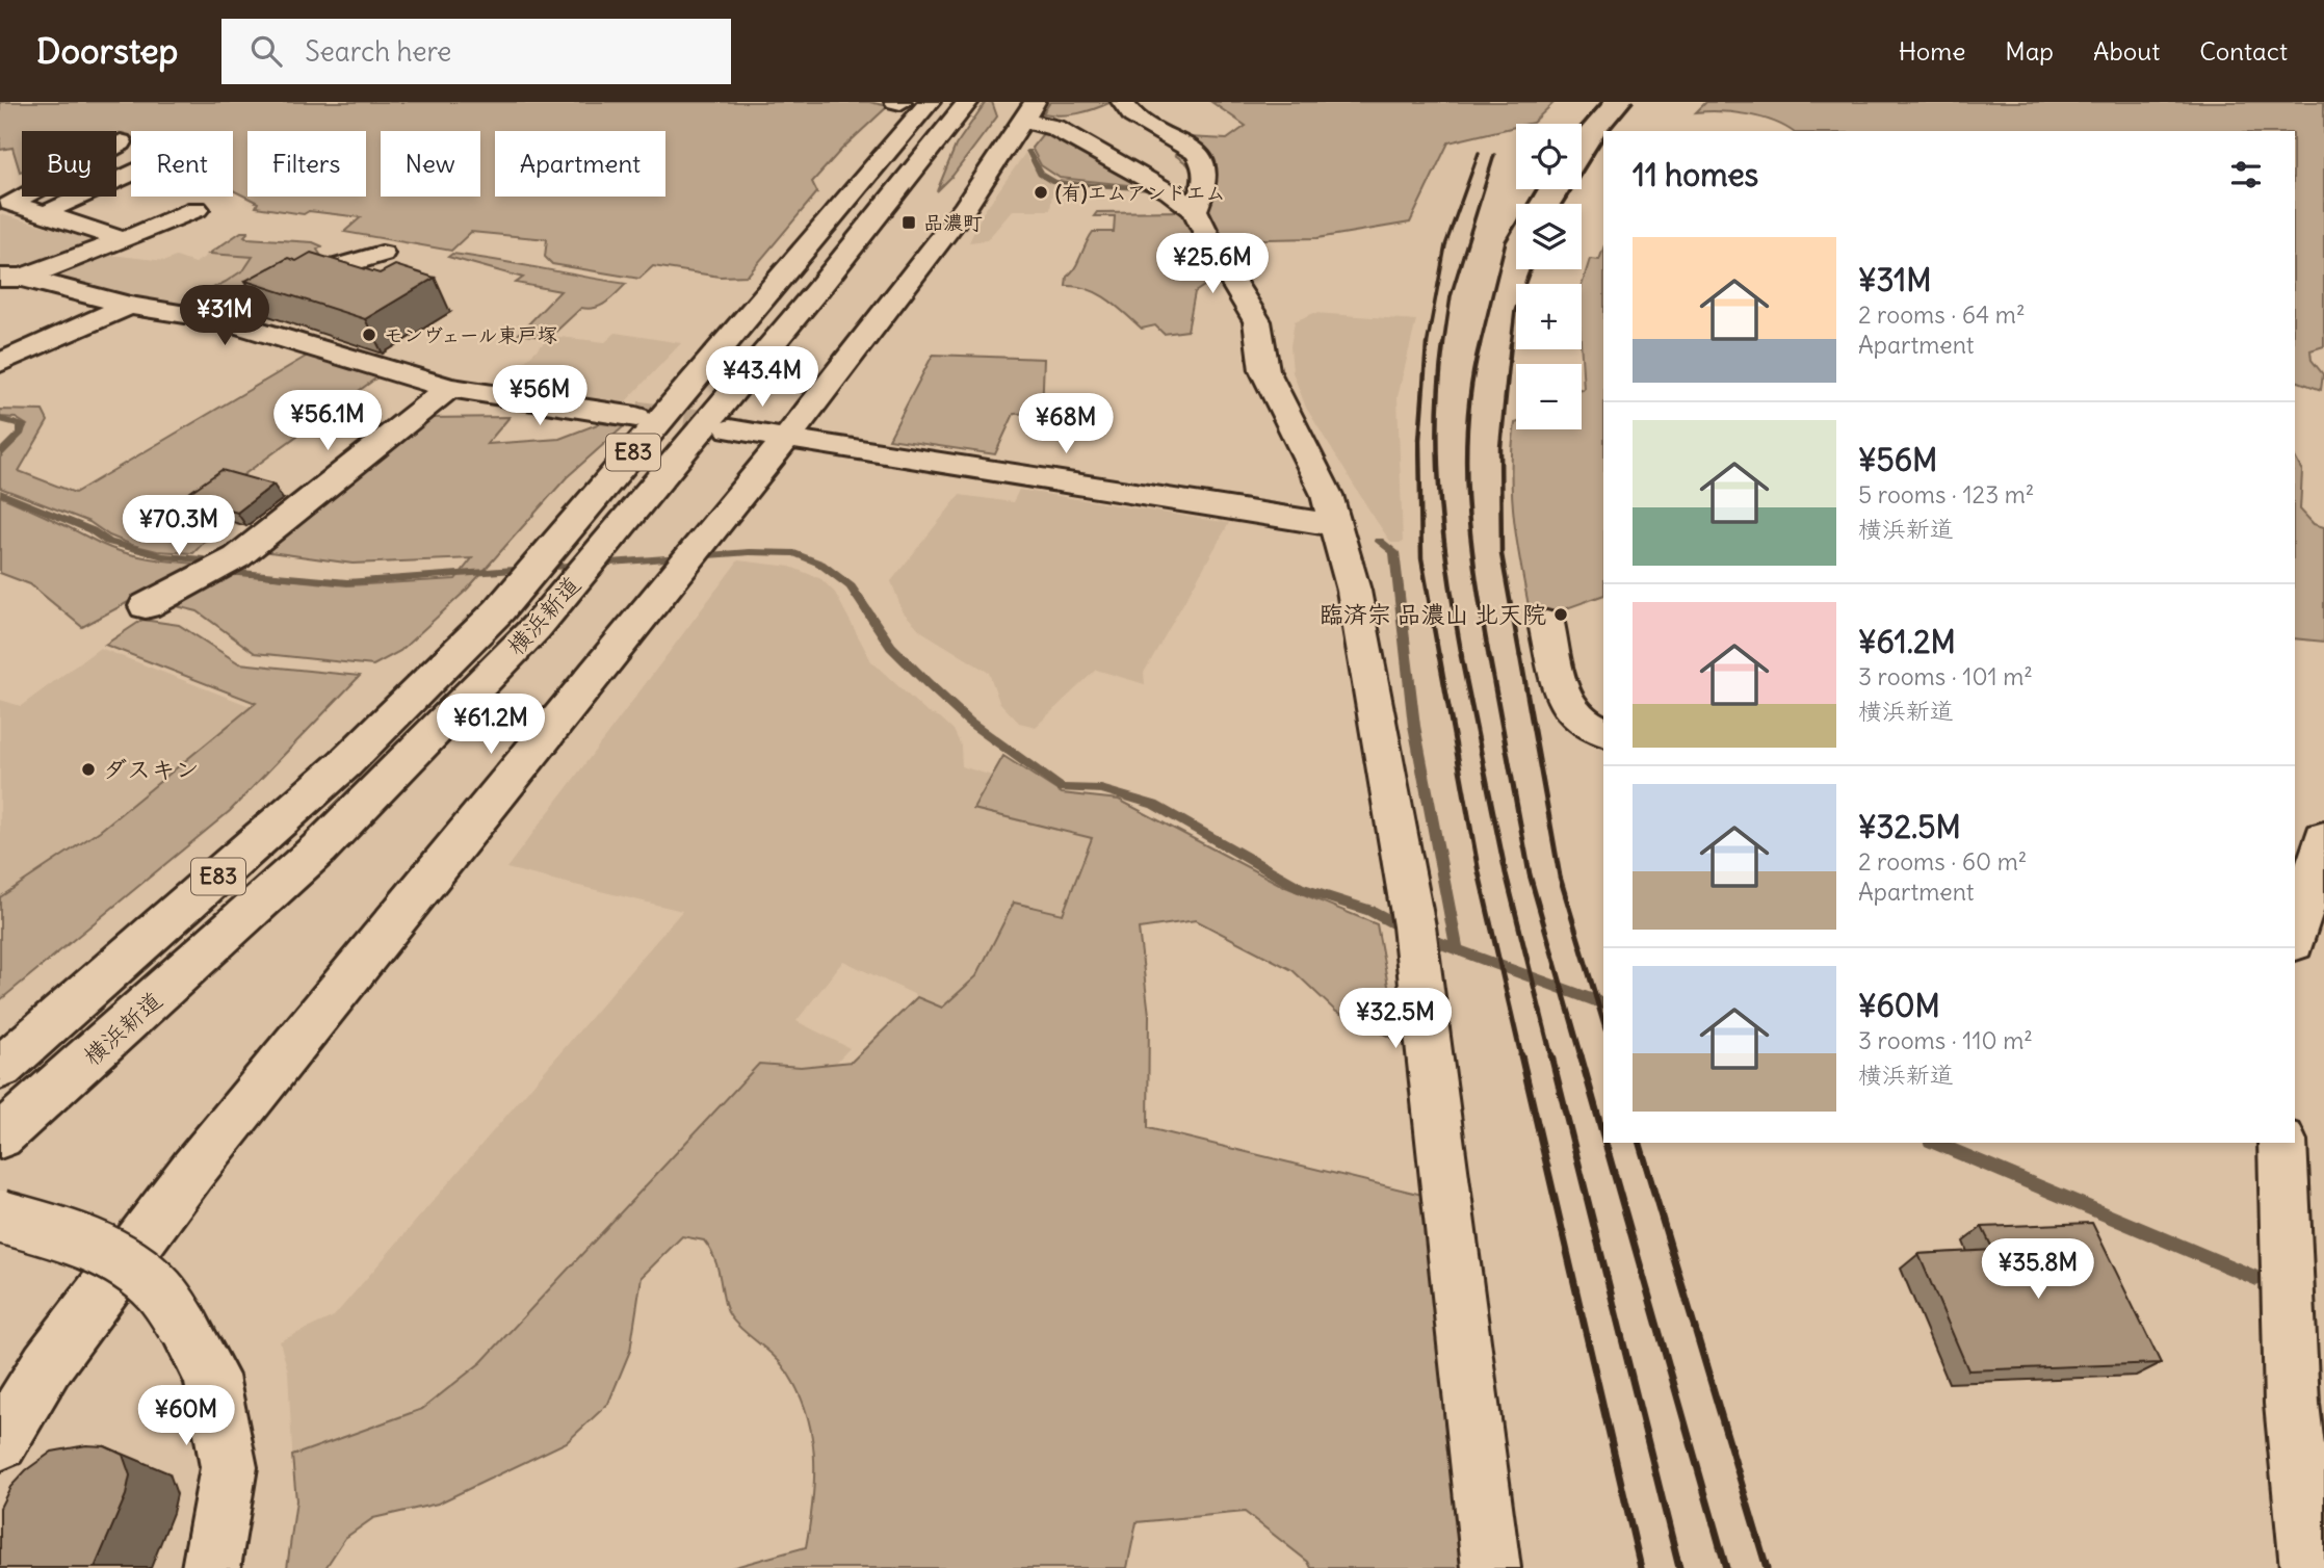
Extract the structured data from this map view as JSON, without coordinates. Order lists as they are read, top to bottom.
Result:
{
  "streets": {
    "main road": ["E83", "横浜新道"]
  },
  "places": {
    "other": [
      "(有)エムアンドエム",
      "モンヴェール東戸塚",
      "臨済宗 品濃山 北天院",
      "ダスキン"
    ],
    "transit": ["品濃町"]
  },
  "page": {
    "header": "Doorstep",
    "search": "Search here",
    "nav": [
      "Home",
      "Map",
      "About",
      "Contact"
    ],
    "map_buttons": ["+", "−"],
    "chip": [
      "Buy",
      "Rent",
      "Filters",
      "New",
      "Apartment"
    ],
    "heading": "11 homes",
    "list": [
      {
        "name": "¥31M",
        "note": "2 rooms · 64 m² · Apartment"
      },
      {
        "name": "¥56M",
        "note": "5 rooms · 123 m² · 横浜新道"
      },
      {
        "name": "¥61.2M",
        "note": "3 rooms · 101 m² · 横浜新道"
      },
      {
        "name": "¥32.5M",
        "note": "2 rooms · 60 m² · Apartment"
      },
      {
        "name": "¥60M",
        "note": "3 rooms · 110 m² · 横浜新道"
      }
    ],
    "price": [
      "¥25.6M",
      "¥31M",
      "¥43.4M",
      "¥56M",
      "¥56.1M",
      "¥68M",
      "¥70.3M",
      "¥61.2M",
      "¥32.5M",
      "¥35.8M",
      "¥60M"
    ]
  }
}
